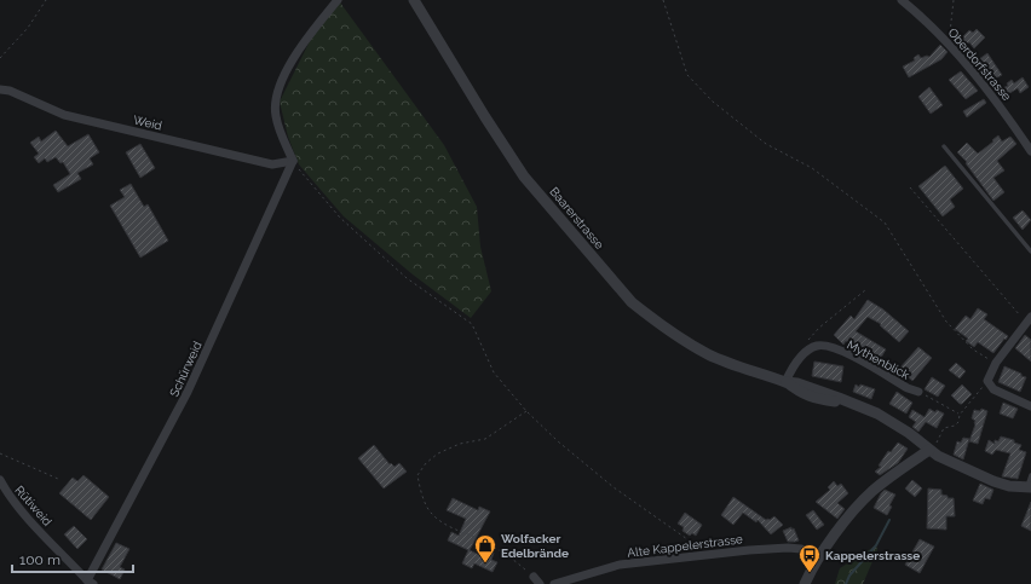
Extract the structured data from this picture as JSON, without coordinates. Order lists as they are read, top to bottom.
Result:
{
  "streets": {
    "street": [
      "Oberdorfstrasse",
      "Weid",
      "Baarerstrasse",
      "Mythenblick",
      "Schürweid",
      "Rütiweid",
      "Alte Kappelerstrasse"
    ]
  },
  "crossings": [
    ["Weid", "Schürweid"],
    ["Baarerstrasse", "Mythenblick"],
    ["Schürweid", "Rütiweid"]
  ],
  "places": {
    "shop": ["Wolfacker Edelbrände"],
    "bus stop": ["Kappelerstrasse"]
  },
  "scale_bar": "100 m"
}
